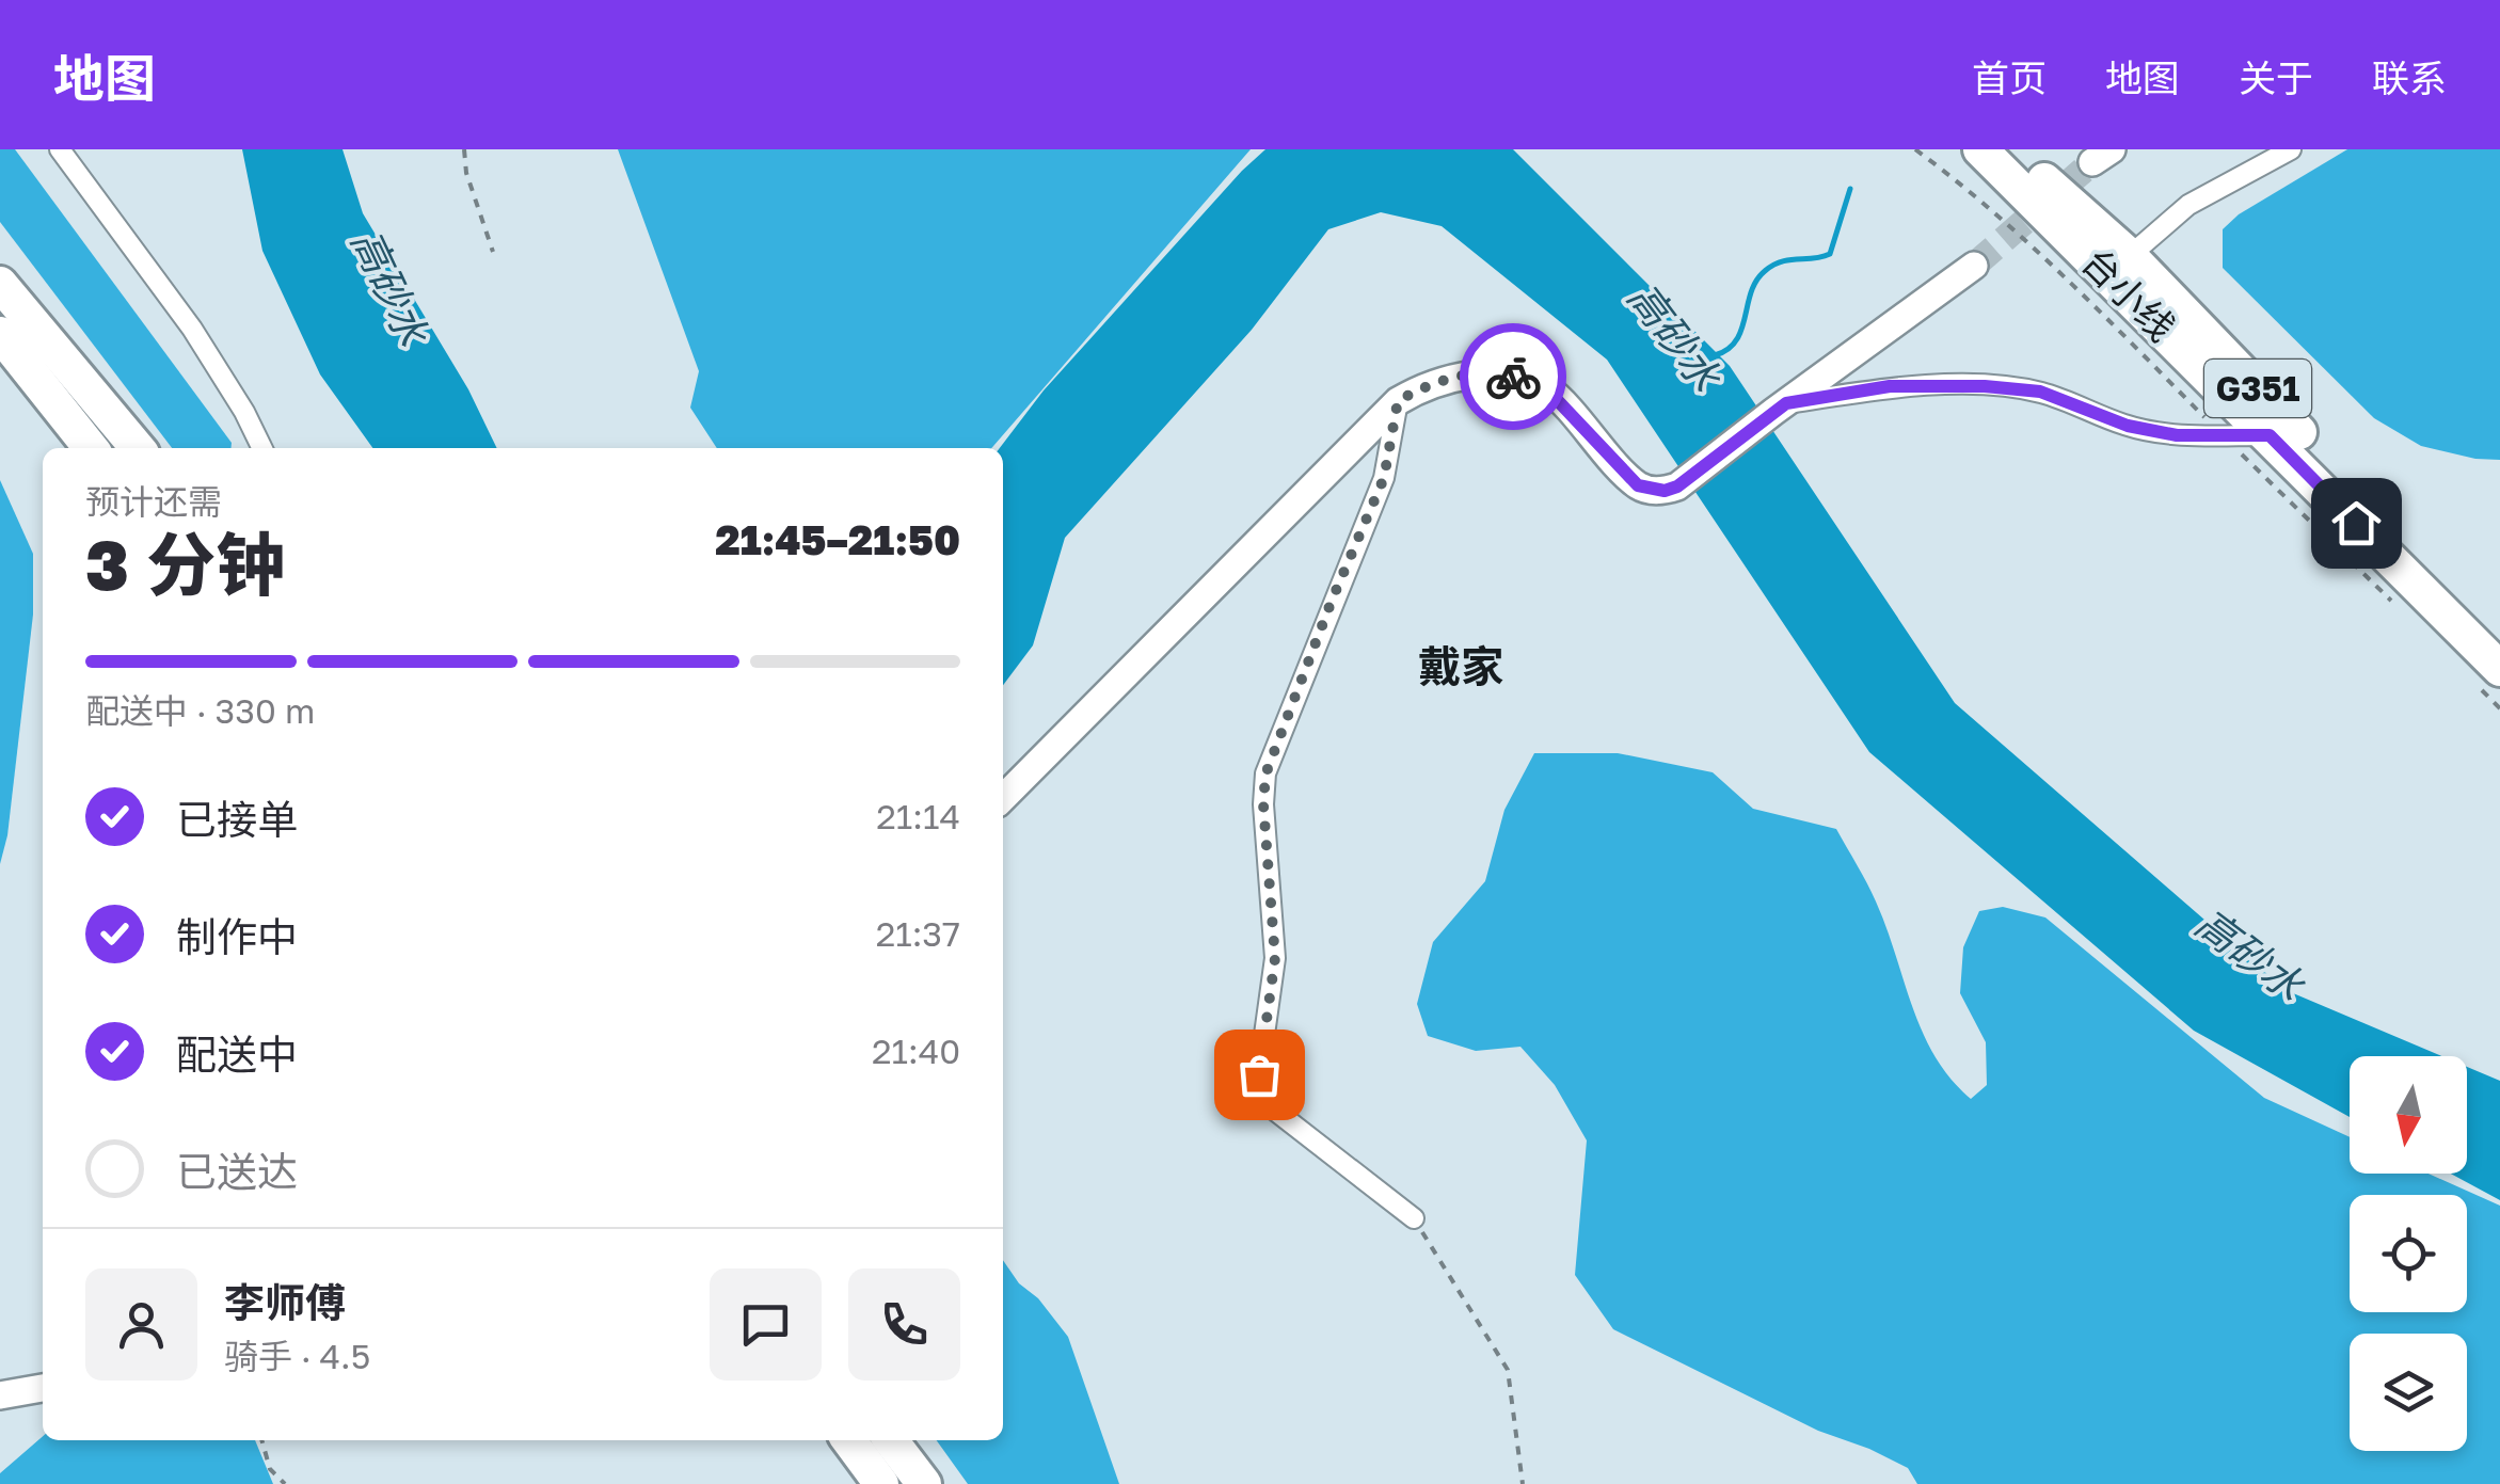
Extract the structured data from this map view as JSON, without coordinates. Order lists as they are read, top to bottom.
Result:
{
  "streets": {
    "highway": ["台小线", "G351"]
  },
  "districts": ["戴家"],
  "water": ["高砂水"],
  "north": "bottom",
  "page": {
    "header": "地图",
    "nav": [
      "首页",
      "地图",
      "关于",
      "联系"
    ],
    "heading": ["3 分钟", "预计还需", "21:45–21:50"],
    "panel": ["李师傅", "骑手 · 4.5"],
    "bar": "配送中 · 330 m",
    "list": [
      ["已接单", "21:14"],
      ["制作中", "21:37"],
      ["配送中", "21:40"],
      "已送达"
    ]
  }
}
